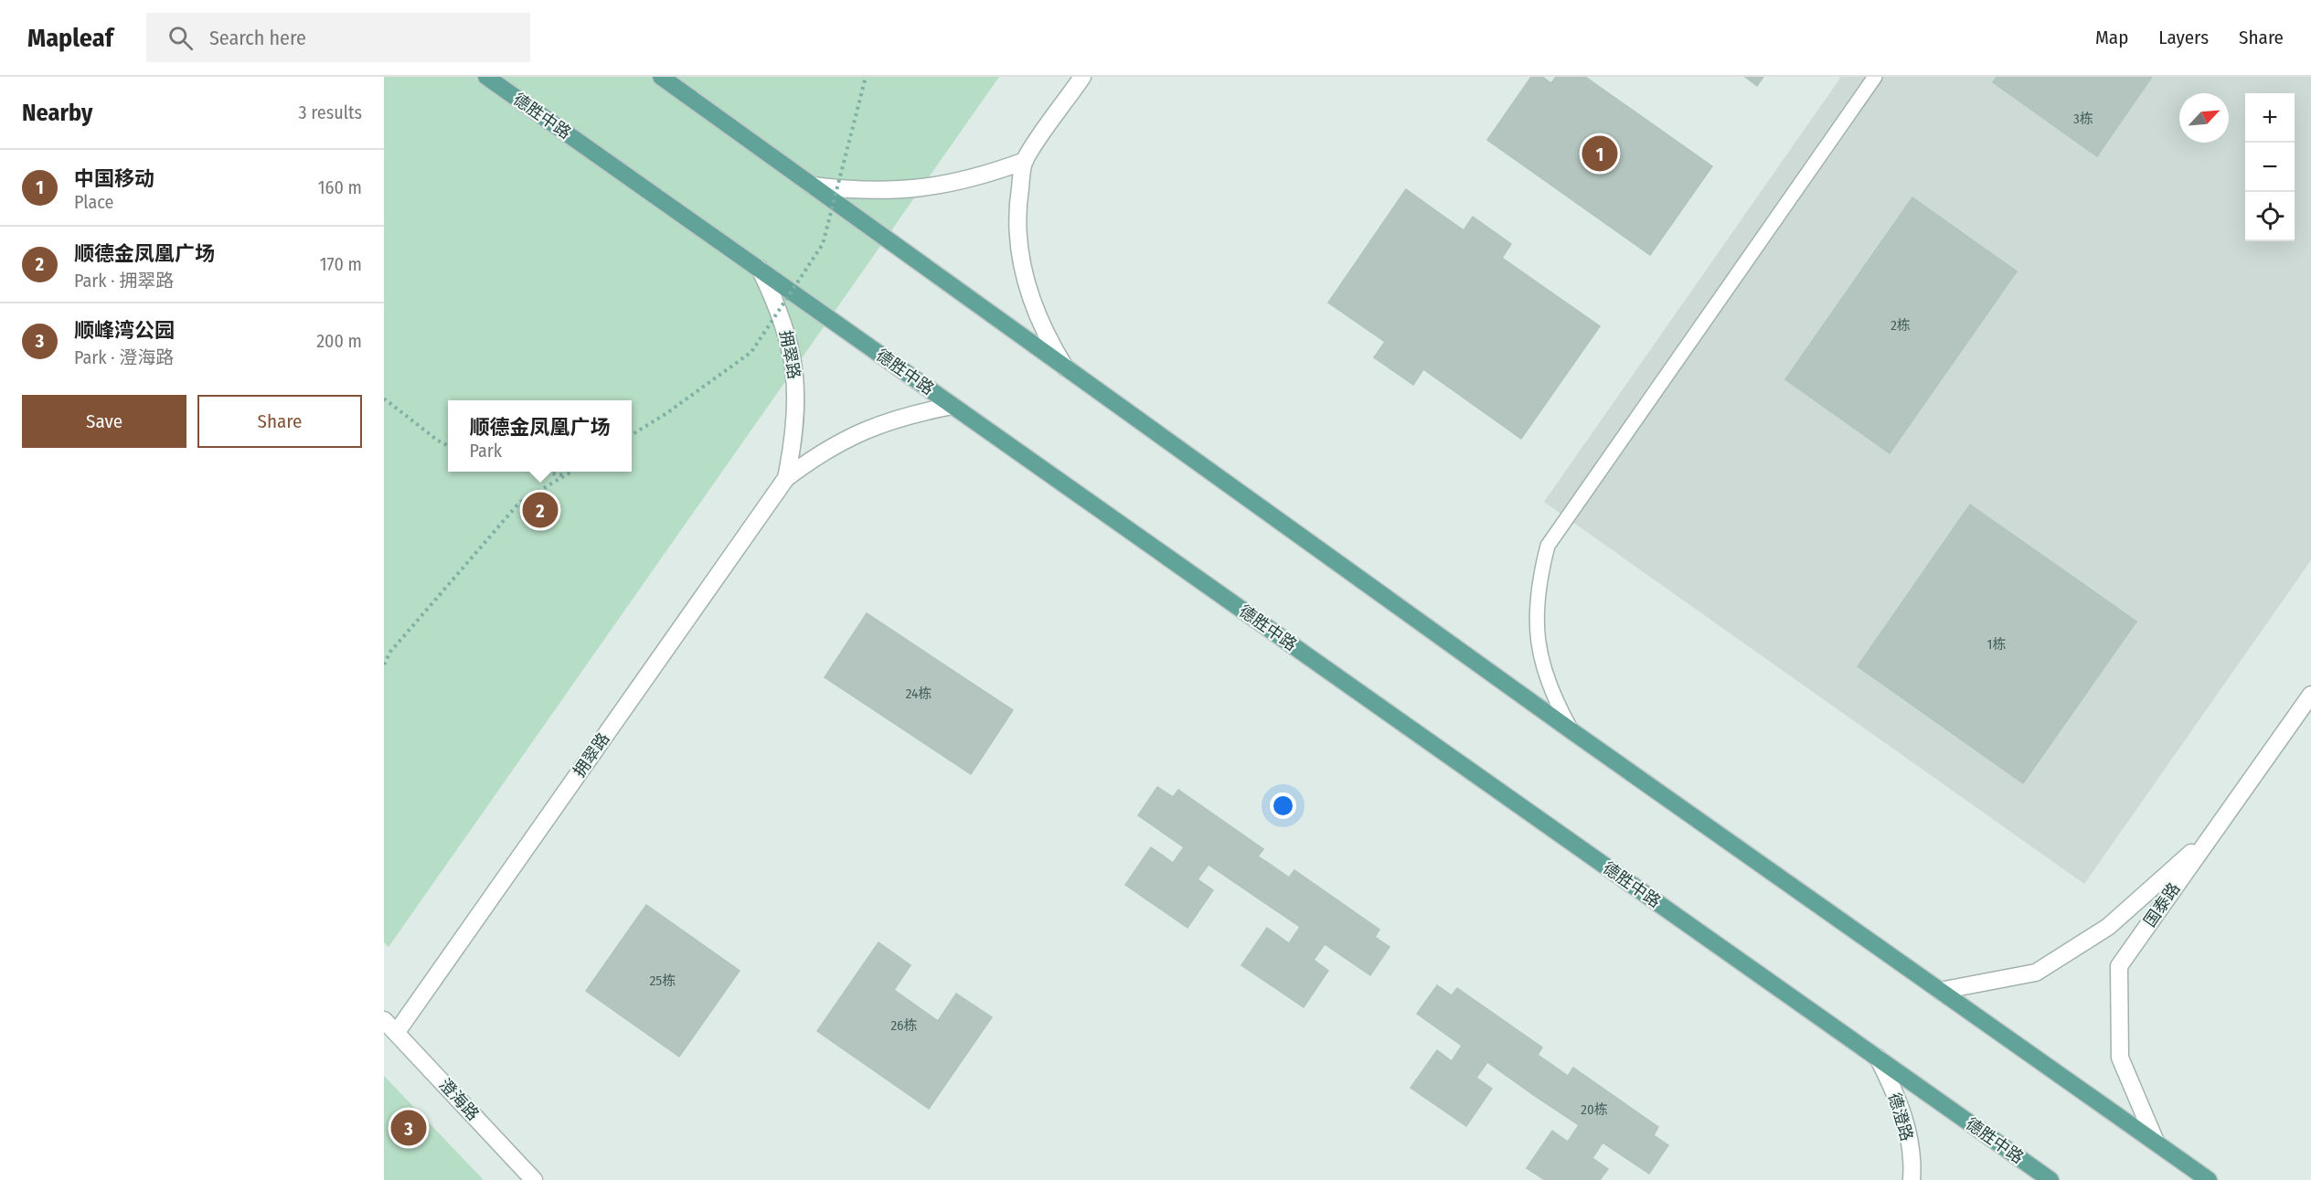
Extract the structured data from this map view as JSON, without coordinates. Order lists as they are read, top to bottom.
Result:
{
  "streets": {
    "main road": ["德胜中路"],
    "street": [
      "拥翠路",
      "国泰路",
      "澄海路",
      "德澄路"
    ]
  },
  "crossings": [
    ["德胜中路", "拥翠路"],
    ["德胜中路", "德澄路"],
    ["拥翠路", "澄海路"]
  ],
  "house_numbers": [
    "3栋",
    "2栋",
    "1栋",
    "24栋",
    "25栋",
    "26栋",
    "20栋"
  ],
  "north": "top right",
  "page": {
    "header": "Mapleaf",
    "search": "Search here",
    "nav": ["Map", "Layers", "Share"],
    "heading": ["Nearby", "3 results"],
    "map_buttons": ["+", "−"],
    "pins": ["1", "2", "3"],
    "list": [
      {
        "mark": "1",
        "name": "中国移动",
        "note": "Place",
        "value": "160 m"
      },
      {
        "mark": "2",
        "name": "顺德金凤凰广场",
        "note": "Park · 拥翠路",
        "value": "170 m"
      },
      {
        "mark": "3",
        "name": "顺峰湾公园",
        "note": "Park · 澄海路",
        "value": "200 m"
      }
    ],
    "buttons": ["Save", "Share"],
    "popup": ["顺德金凤凰广场", "Park"]
  }
}
